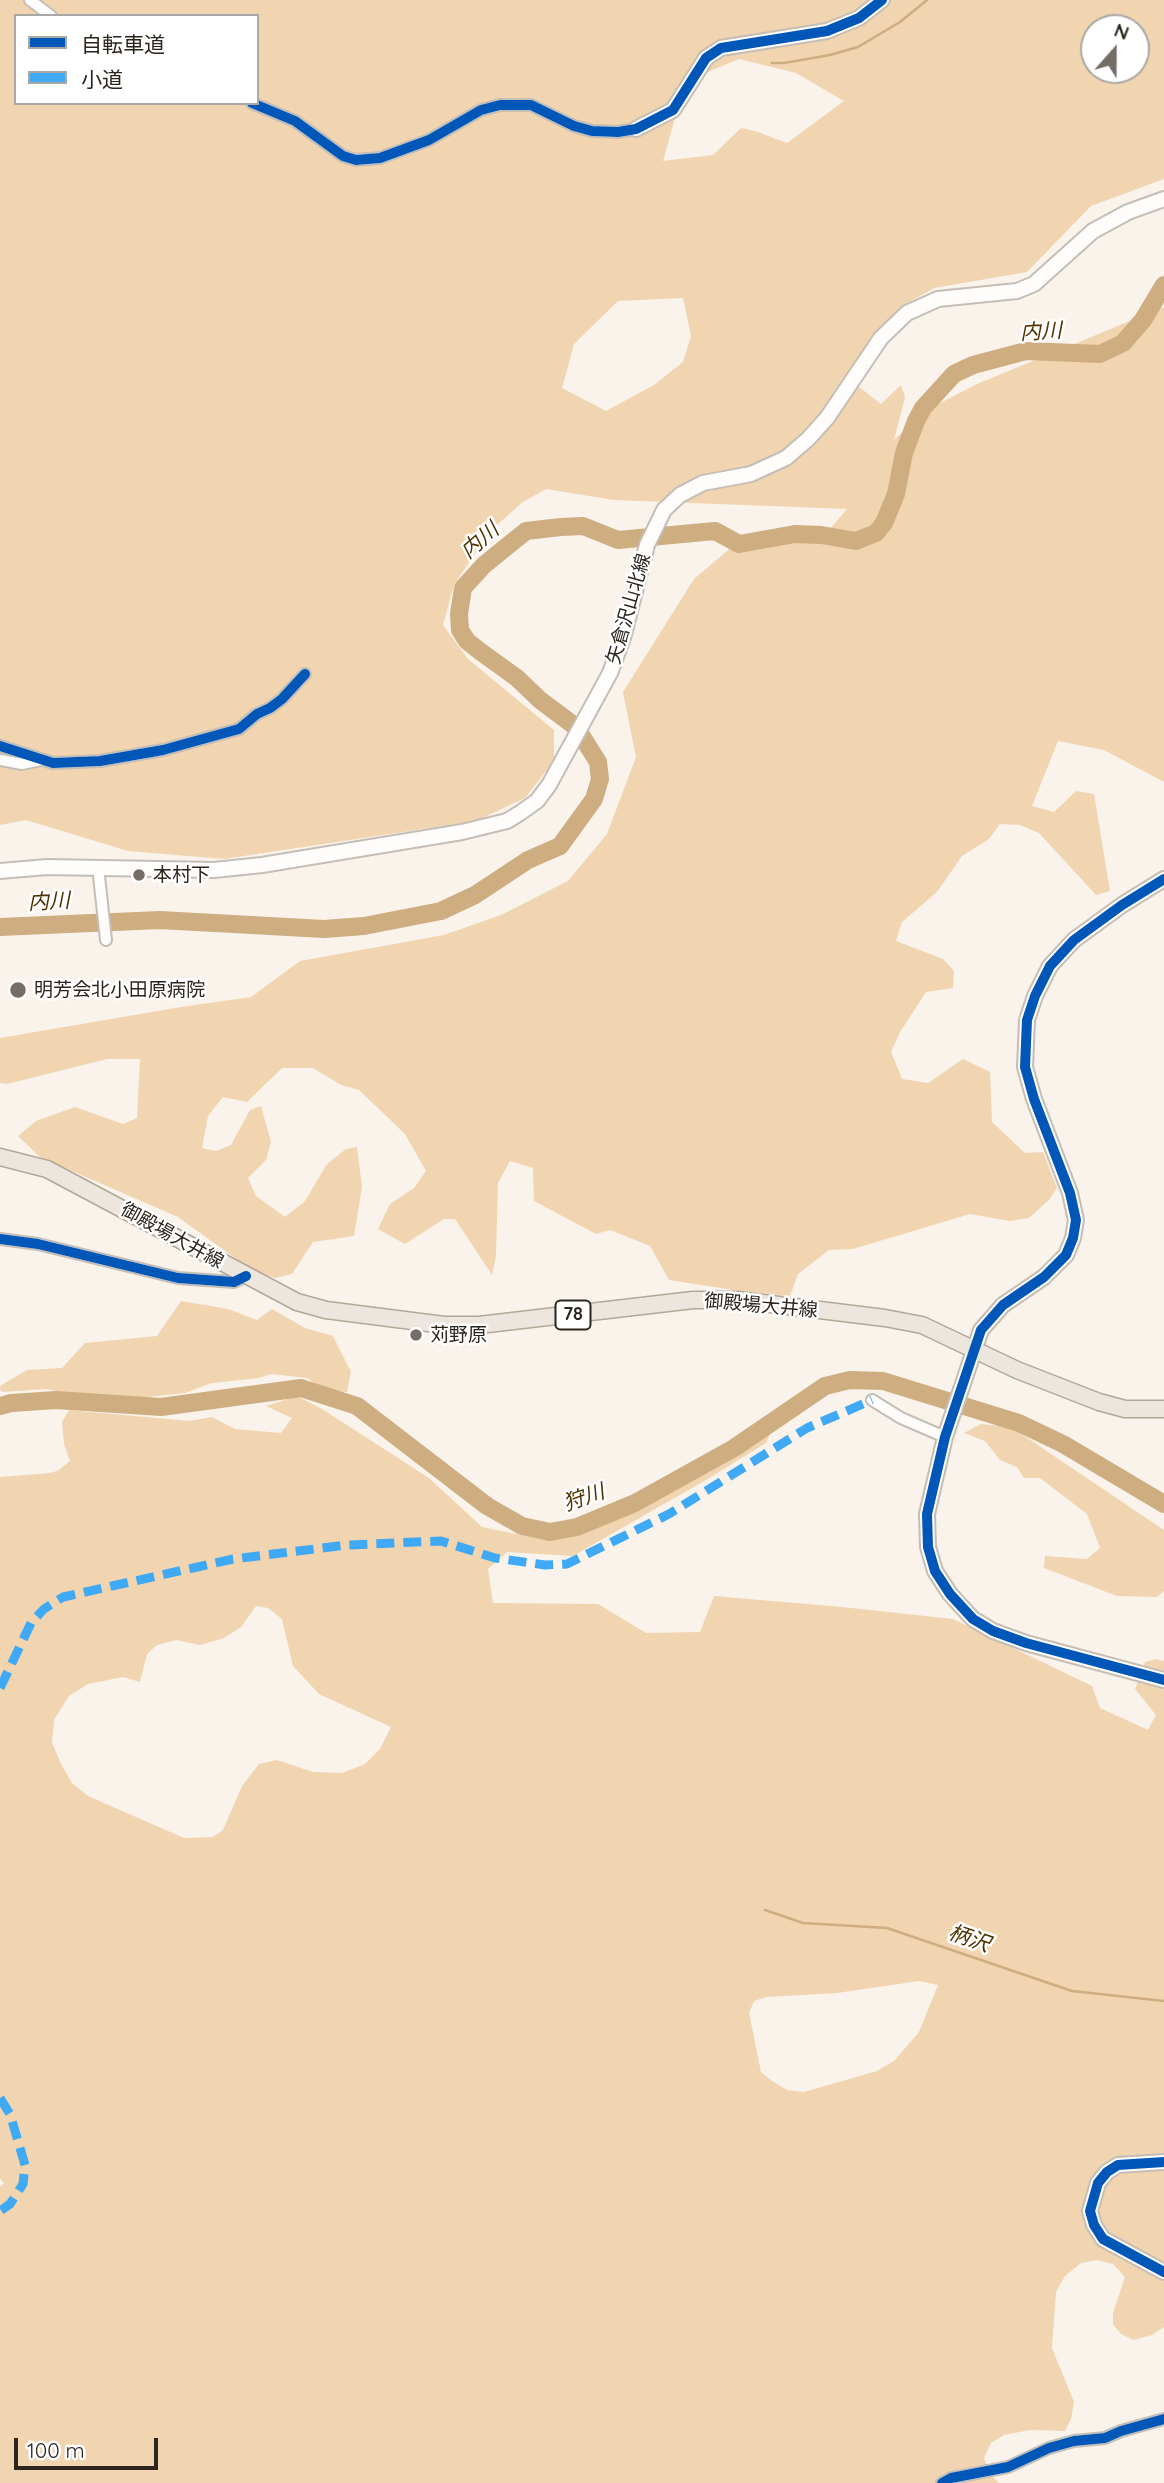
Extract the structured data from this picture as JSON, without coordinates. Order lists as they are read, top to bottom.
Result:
{
  "streets": {
    "main road": ["御殿場大井線", "78"],
    "street": ["矢倉沢山北線"]
  },
  "water": ["内川", "狩川", "柄沢"],
  "places": ["本村下", "明芳会北小田原病院", "苅野原"],
  "legend": ["自転車道", "小道"],
  "scale_bar": "100 m",
  "north": "top"
}
